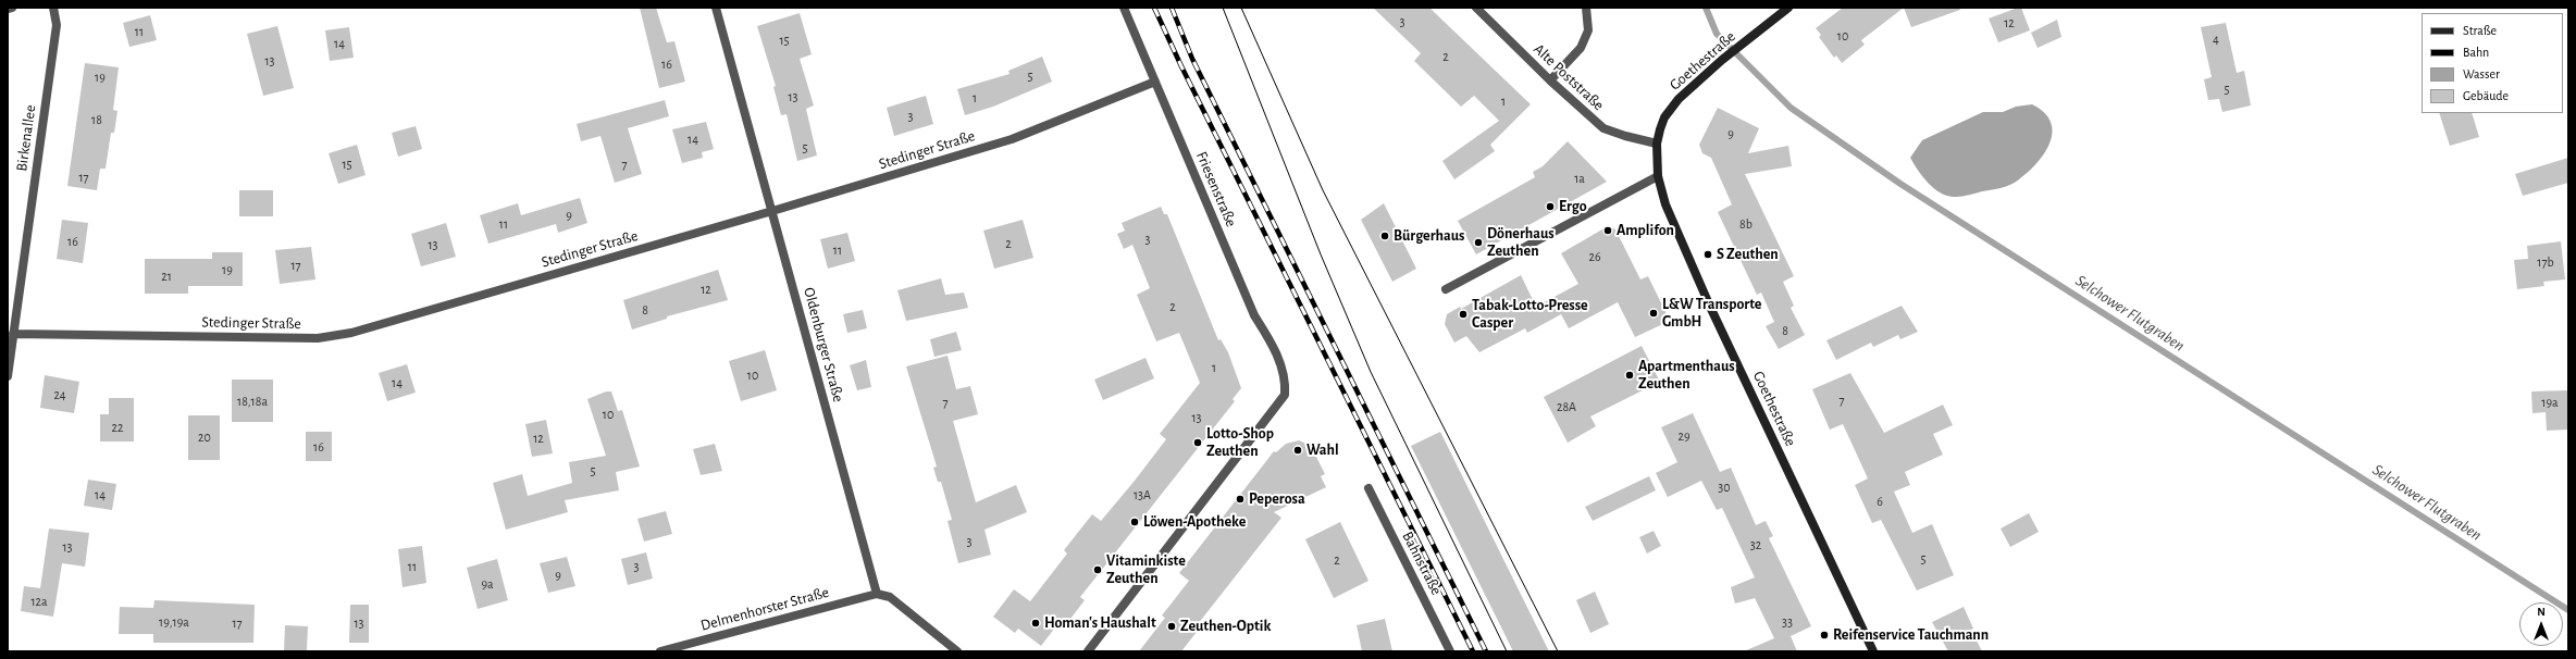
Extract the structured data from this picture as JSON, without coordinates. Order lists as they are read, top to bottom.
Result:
{
  "streets": {
    "main road": ["Goethestraße"],
    "street": [
      "Alte Poststraße",
      "Birkenallee",
      "Stedinger Straße",
      "Friesenstraße",
      "Oldenburger Straße",
      "Bahnstraße",
      "Delmenhorster Straße"
    ]
  },
  "crossings": [
    ["Goethestraße", "Alte Poststraße"],
    ["Birkenallee", "Stedinger Straße"],
    ["Stedinger Straße", "Friesenstraße"],
    ["Stedinger Straße", "Oldenburger Straße"],
    ["Oldenburger Straße", "Delmenhorster Straße"]
  ],
  "water": ["Selchower Flutgraben"],
  "places": [
    "Ergo",
    "Amplifon",
    "Bürgerhaus",
    "Dönerhaus Zeuthen",
    "S Zeuthen",
    "L&W Transporte GmbH",
    "Tabak-Lotto-Presse Casper",
    "Apartmenthaus Zeuthen",
    "Lotto-Shop Zeuthen",
    "Wahl",
    "Peperosa",
    "Löwen-Apotheke",
    "Vitaminkiste Zeuthen",
    "Homan's Haushalt",
    "Zeuthen-Optik",
    "Reifenservice Tauchmann"
  ],
  "house_numbers": [
    "3",
    "12",
    "11",
    "10",
    "4",
    "15",
    "14",
    "2",
    "13",
    "16",
    "5",
    "19",
    "5",
    "13",
    "1",
    "1",
    "3",
    "18",
    "9",
    "14",
    "5",
    "15",
    "7",
    "17",
    "1a",
    "9",
    "11",
    "8b",
    "3",
    "16",
    "2",
    "13",
    "11",
    "26",
    "17b",
    "17",
    "19",
    "21",
    "12",
    "2",
    "8",
    "8",
    "1",
    "10",
    "14",
    "24",
    "7",
    "18,18a",
    "7",
    "19a",
    "28A",
    "10",
    "13",
    "22",
    "29",
    "20",
    "12",
    "16",
    "5",
    "30",
    "14",
    "13A",
    "6",
    "3",
    "32",
    "13",
    "5",
    "2",
    "11",
    "3",
    "9",
    "9a",
    "12a",
    "19,19a",
    "33",
    "17",
    "13"
  ],
  "legend": [
    "Straße",
    "Bahn",
    "Wasser",
    "Gebäude"
  ],
  "north": "top"
}
